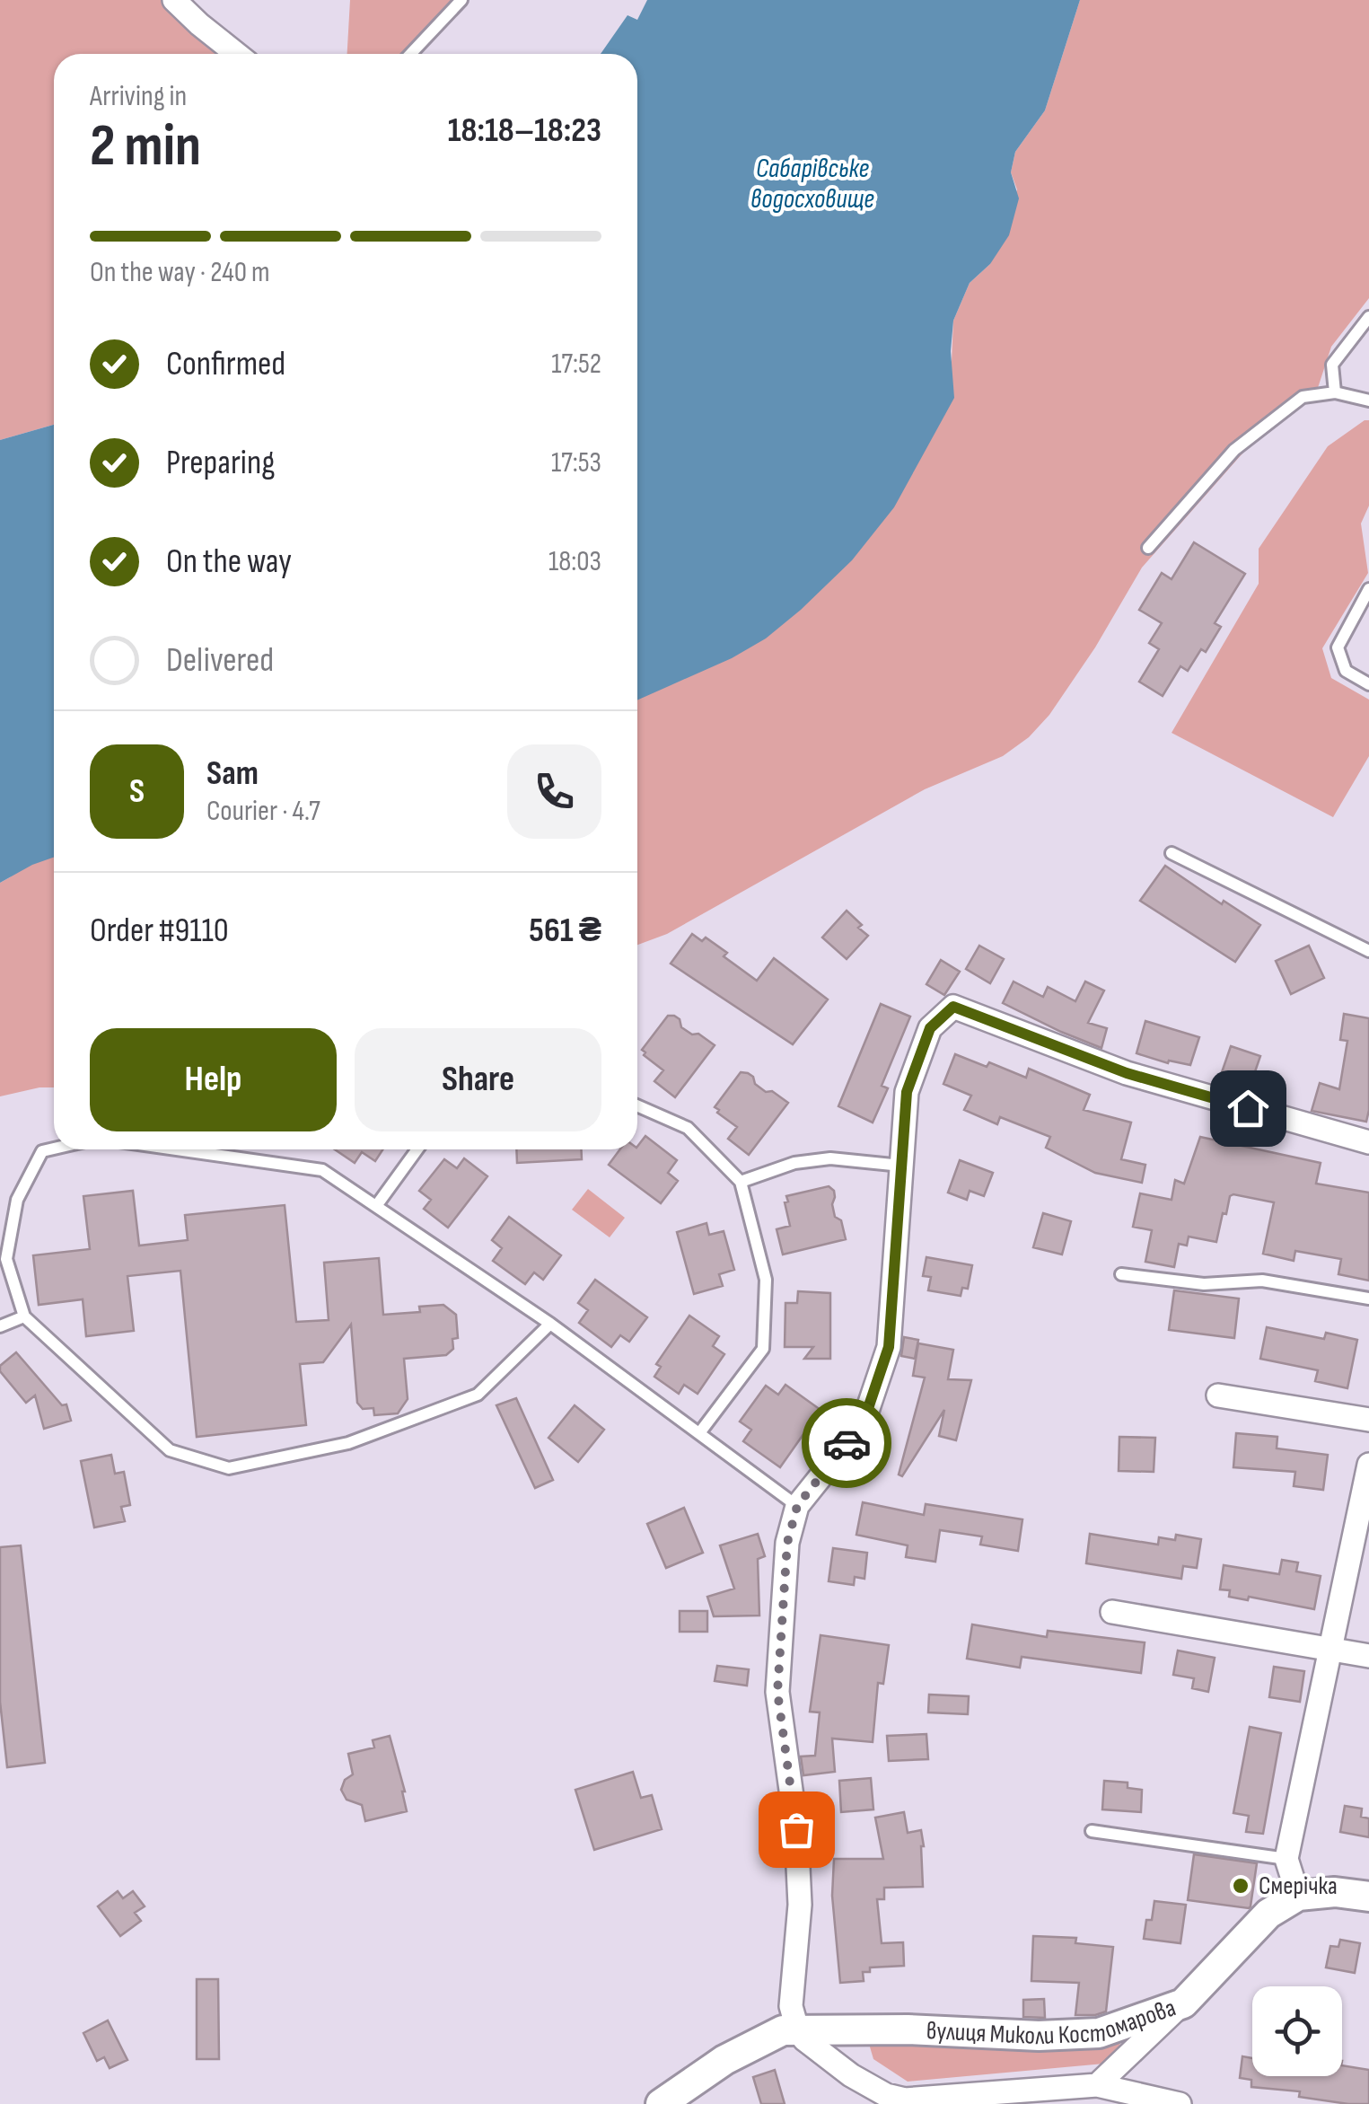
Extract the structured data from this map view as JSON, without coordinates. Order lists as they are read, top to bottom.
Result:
{
  "streets": {
    "street": ["вулиця Миколи Костомарова"]
  },
  "water": ["Сабарівське водосховище"],
  "places": ["Смерічка"],
  "page": {
    "heading": ["2 min", "Arriving in", "18:18–18:23"],
    "panel": [
      "Sam",
      "Courier · 4.7",
      "Order #9110",
      "561 ₴"
    ],
    "bar": "On the way · 240 m",
    "list": [
      ["Confirmed", "17:52"],
      ["Preparing", "17:53"],
      ["On the way", "18:03"],
      "Delivered"
    ],
    "round": "S",
    "buttons": ["Help", "Share"]
  }
}
